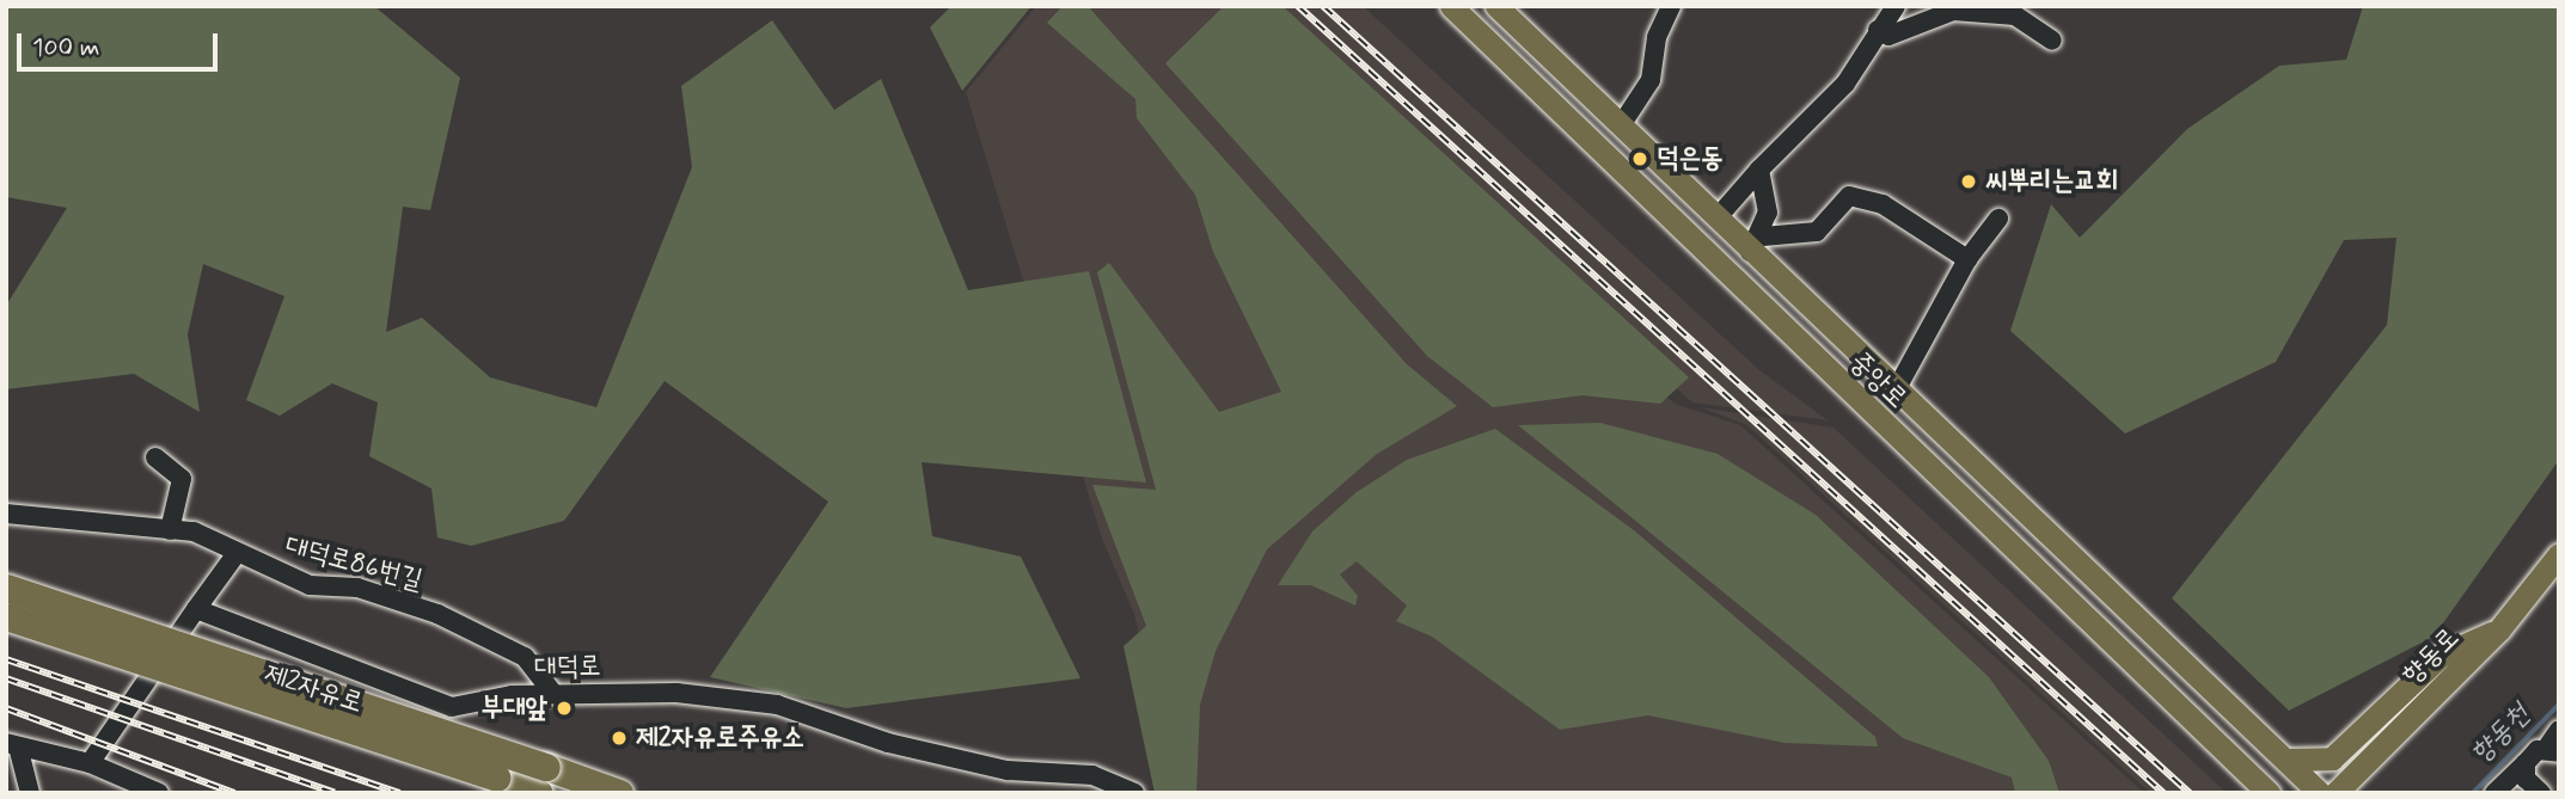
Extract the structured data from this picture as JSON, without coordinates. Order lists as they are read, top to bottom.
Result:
{
  "streets": {
    "highway": ["제2자유로"],
    "main road": ["중앙로", "향동로"],
    "street": ["대덕로86번길", "대덕로"]
  },
  "crossings": [
    ["대덕로86번길", "대덕로"]
  ],
  "water": ["향동천"],
  "places": [
    "덕은동",
    "씨뿌리는교회",
    "부대앞",
    "제2자유로주유소"
  ],
  "scale_bar": "100 m"
}
